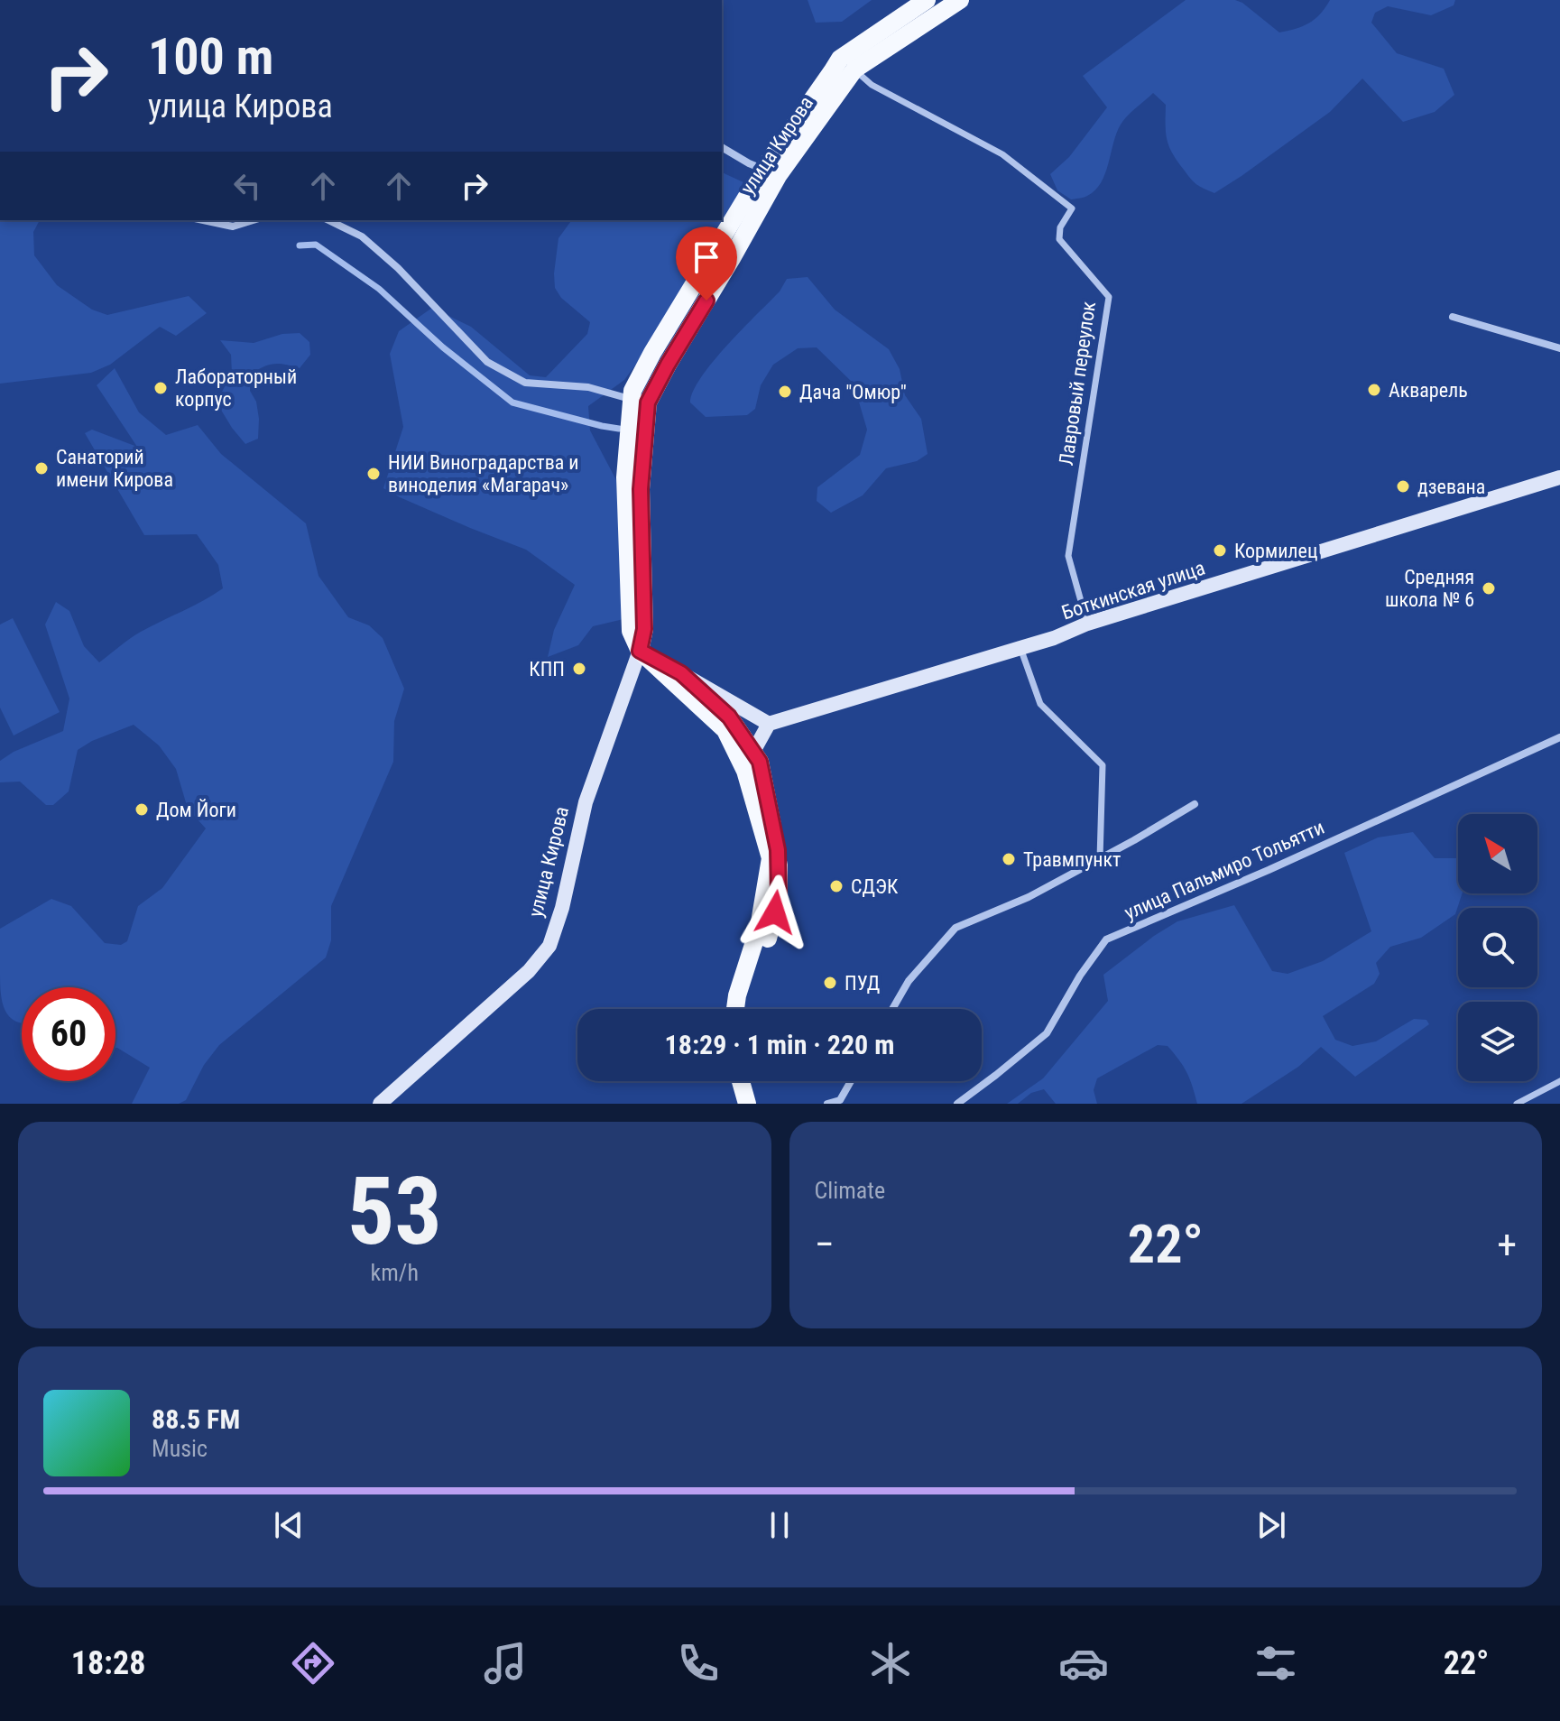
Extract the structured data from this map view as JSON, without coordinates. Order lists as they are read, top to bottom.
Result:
{
  "streets": {
    "main road": ["улица Кирова", "Боткинская улица"],
    "street": ["Лавровый переулок", "улица Пальмиро Тольятти"]
  },
  "crossings": [
    ["улица Кирова", "Лавровый переулок"],
    ["Лавровый переулок", "Боткинская улица"]
  ],
  "places": [
    "Лабораторный корпус",
    "Акварель",
    "Дача \"Омюр\"",
    "Санаторий имени Кирова",
    "НИИ Виноградарства и виноделия «Магарач»",
    "дзевана",
    "Кормилец",
    "Средняя школа № 6",
    "КПП",
    "Дом Йоги",
    "Травмпункт",
    "СДЭК",
    "ПУД"
  ],
  "north": "top left",
  "page": {
    "turn": ["100 m", "улица Кирова"],
    "limit": "60",
    "trip": "18:29 · 1 min · 220 m",
    "tile": [
      ["53", "km/h"],
      "Climate"
    ],
    "heat": ["−", "22°", "+"],
    "song": ["88.5 FM", "Music"],
    "tabs": ["18:28", "22°"]
  }
}
